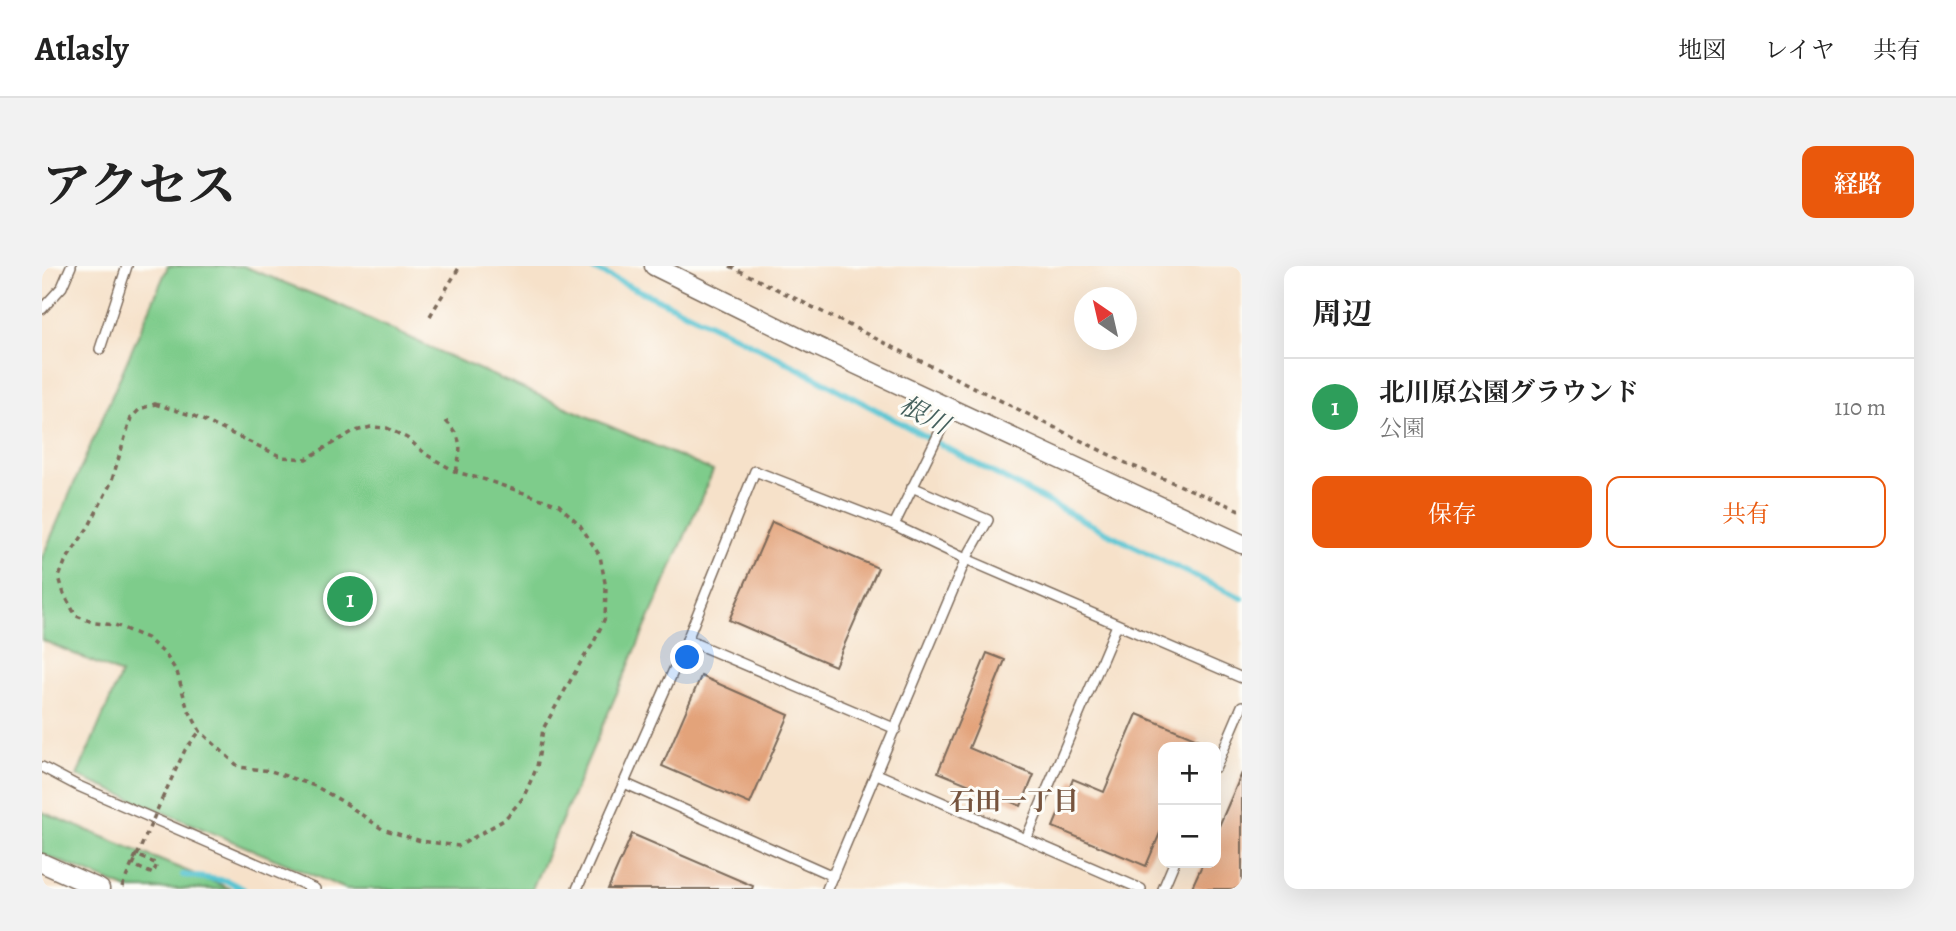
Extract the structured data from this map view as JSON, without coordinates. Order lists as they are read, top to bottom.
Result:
{
  "districts": ["石田一丁目"],
  "water": ["根川"],
  "north": "top left",
  "page": {
    "header": "Atlasly",
    "nav": ["地図", "レイヤ", "共有"],
    "title": "アクセス",
    "buttons": [
      "経路",
      ["保存", "共有"]
    ],
    "heading": "周辺",
    "list": [
      {
        "mark": "1",
        "name": "北川原公園グラウンド",
        "note": "公園",
        "value": "110 m"
      }
    ],
    "pins": "1",
    "map_buttons": ["+", "−"]
  }
}
